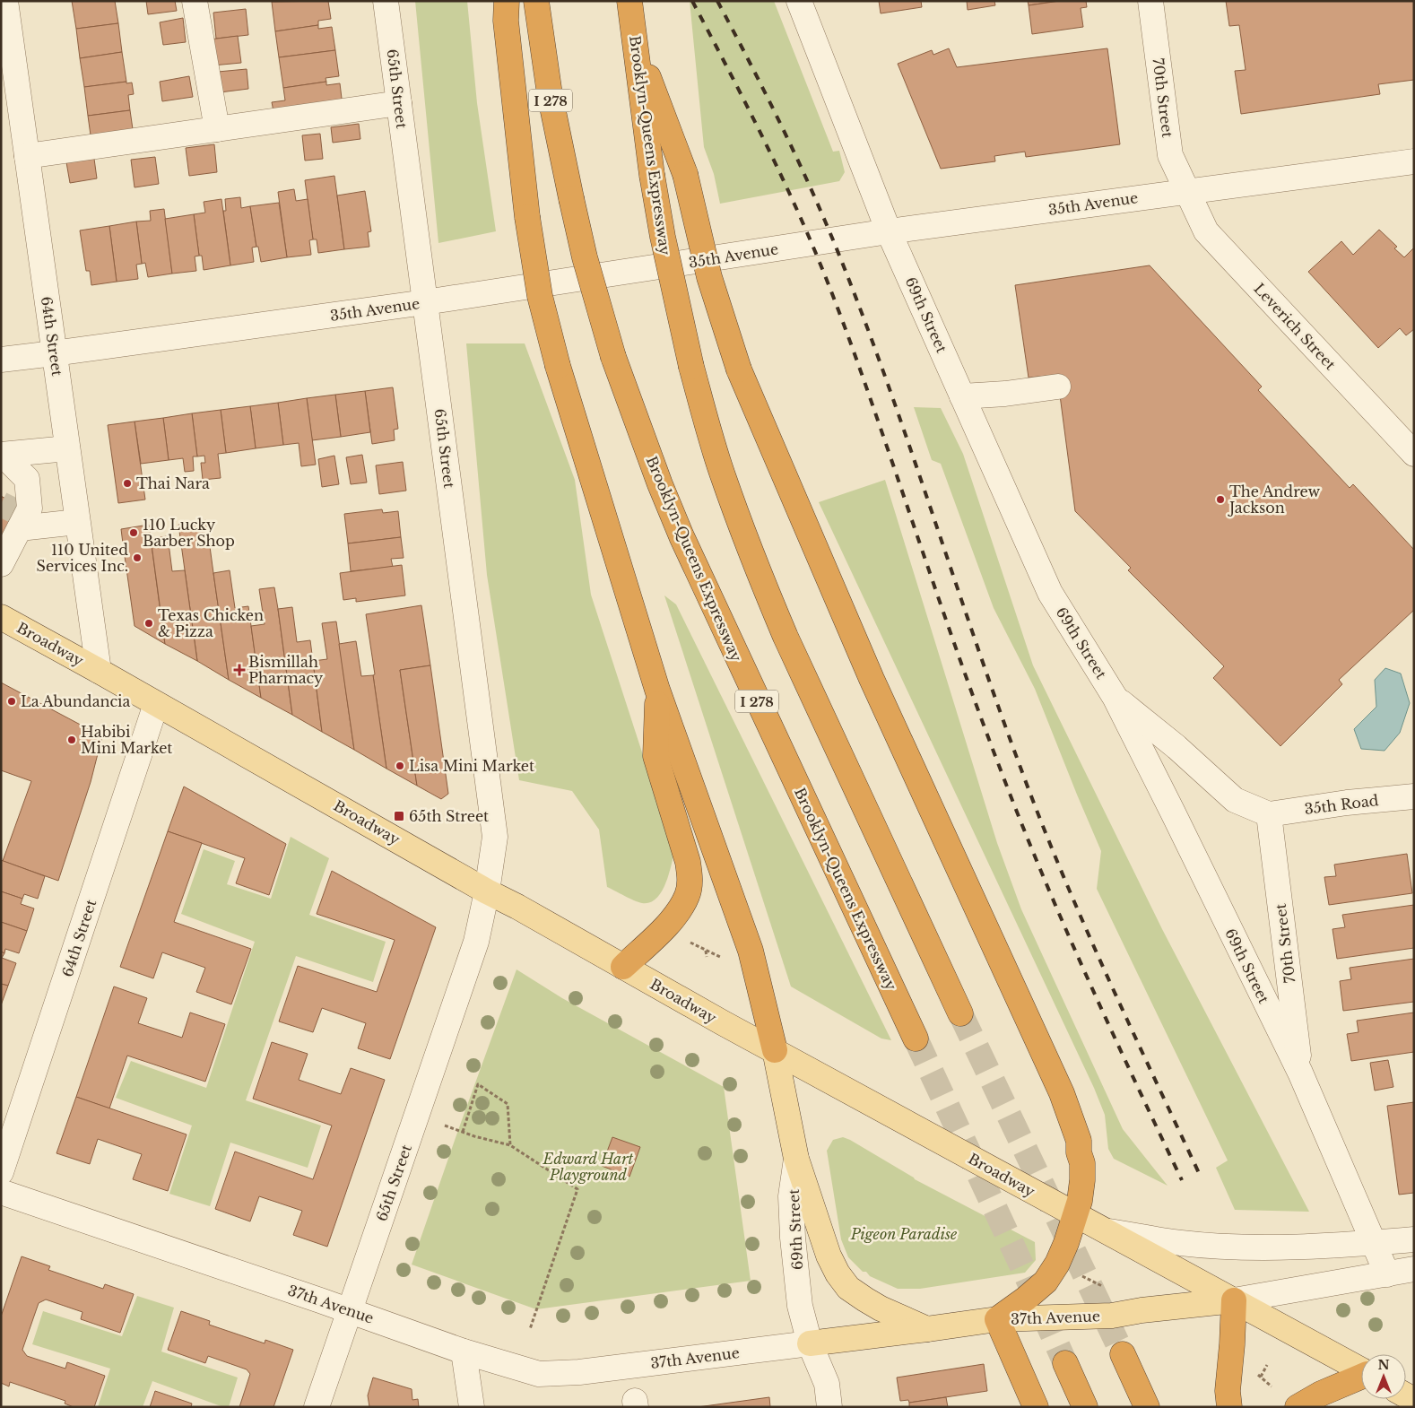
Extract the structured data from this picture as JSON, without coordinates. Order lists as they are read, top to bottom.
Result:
{
  "streets": {
    "highway": ["I 278", "Brooklyn-Queens Expressway"],
    "main road": ["69th Street", "Broadway", "37th Avenue"],
    "street": [
      "65th Street",
      "70th Street",
      "35th Avenue",
      "Leverich Street",
      "64th Street",
      "35th Road"
    ]
  },
  "crossings": [
    ["65th Street", "35th Avenue"],
    ["65th Street", "Broadway"],
    ["65th Street", "37th Avenue"],
    ["70th Street", "35th Avenue"],
    ["70th Street", "69th Street"],
    ["70th Street", "Leverich Street"],
    ["70th Street", "35th Road"],
    ["35th Avenue", "69th Street"],
    ["35th Avenue", "Leverich Street"],
    ["35th Avenue", "64th Street"],
    ["69th Street", "Broadway"],
    ["69th Street", "37th Avenue"],
    ["64th Street", "Broadway"],
    ["Broadway", "37th Avenue"]
  ],
  "parks": ["Edward Hart Playground", "Pigeon Paradise"],
  "places": {
    "other": [
      "Thai Nara",
      "The Andrew Jackson",
      "110 Lucky Barber Shop",
      "110 United Services Inc.",
      "Texas Chicken & Pizza",
      "La Abundancia",
      "Habibi Mini Market",
      "Lisa Mini Market"
    ],
    "health": ["Bismillah Pharmacy"],
    "transit": ["65th Street"]
  },
  "north": "top"
}
